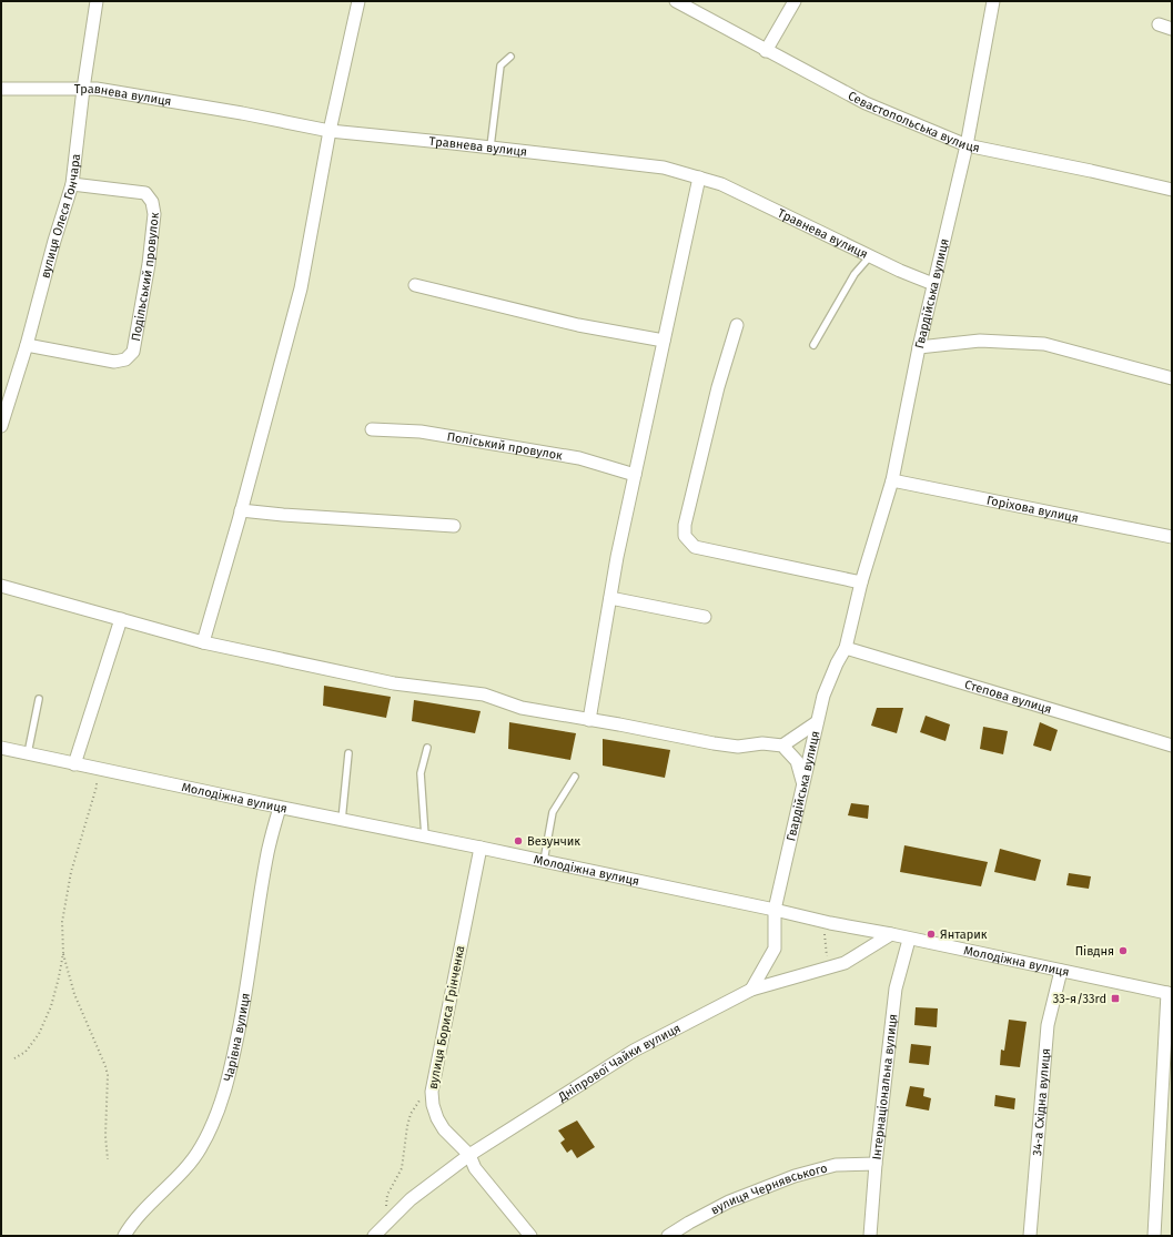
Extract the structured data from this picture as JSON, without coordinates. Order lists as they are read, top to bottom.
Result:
{
  "streets": {
    "street": [
      "Травнева вулиця",
      "Севастопольська вулиця",
      "вулиця Олеся Гончара",
      "Подільський провулок",
      "Гвардійська вулиця",
      "Поліський провулок",
      "Горіхова вулиця",
      "Степова вулиця",
      "Молодіжна вулиця",
      "вулиця Бориса Грінченка",
      "Чарівна вулиця",
      "Дніпрової Чайки вулиця",
      "Інтернаціональна вулиця",
      "34-а Східна вулиця",
      "вулиця Чернявського"
    ]
  },
  "crossings": [
    ["Травнева вулиця", "вулиця Олеся Гончара"],
    ["Травнева вулиця", "Гвардійська вулиця"],
    ["Севастопольська вулиця", "Гвардійська вулиця"],
    ["вулиця Олеся Гончара", "Подільський провулок"],
    ["Гвардійська вулиця", "Горіхова вулиця"],
    ["Гвардійська вулиця", "Степова вулиця"],
    ["Гвардійська вулиця", "Молодіжна вулиця"],
    ["Гвардійська вулиця", "Дніпрової Чайки вулиця"],
    ["Молодіжна вулиця", "вулиця Бориса Грінченка"],
    ["Молодіжна вулиця", "Чарівна вулиця"],
    ["Молодіжна вулиця", "Дніпрової Чайки вулиця"],
    ["Молодіжна вулиця", "Інтернаціональна вулиця"],
    ["Молодіжна вулиця", "34-а Східна вулиця"],
    ["вулиця Бориса Грінченка", "Дніпрової Чайки вулиця"],
    ["Інтернаціональна вулиця", "вулиця Чернявського"]
  ],
  "places": {
    "other": ["Везунчик", "Янтарик", "Півдня"],
    "transit": ["33-я/33rd"]
  }
}
